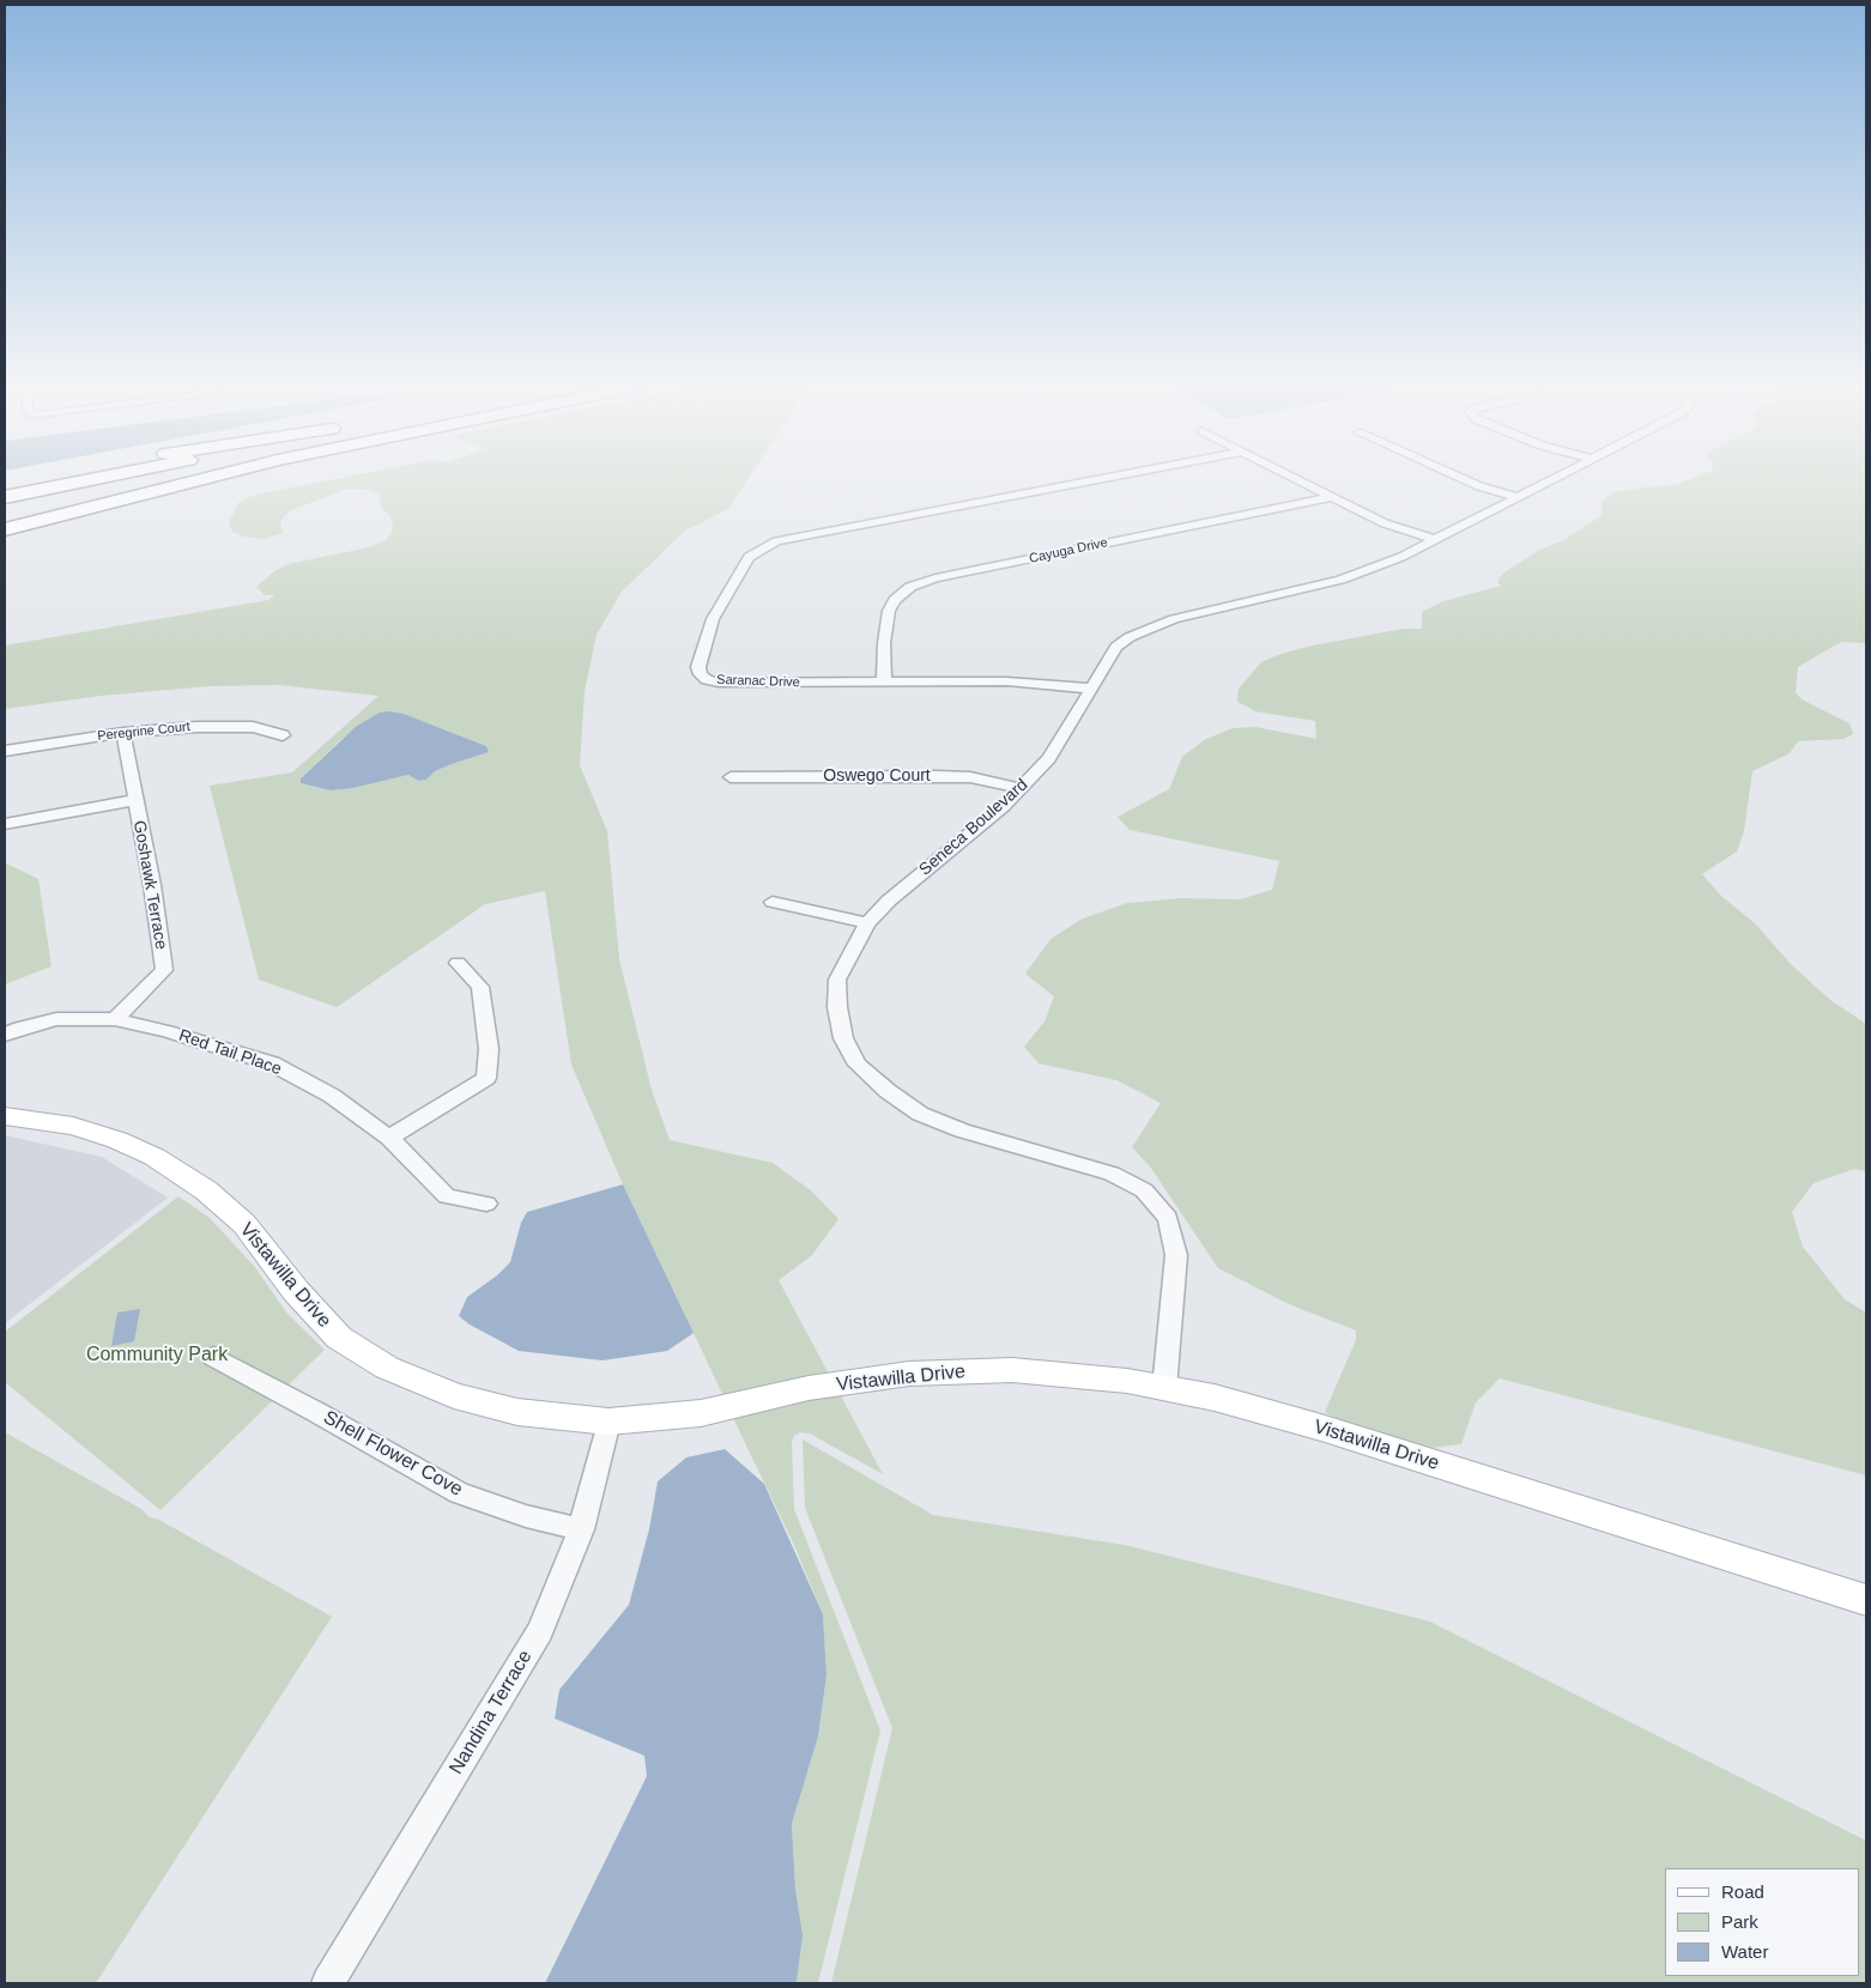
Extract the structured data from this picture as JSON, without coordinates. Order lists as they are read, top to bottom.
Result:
{
  "streets": {
    "street": [
      "Cayuga Drive",
      "Saranac Drive",
      "Peregrine Court",
      "Oswego Court",
      "Seneca Boulevard",
      "Goshawk Terrace",
      "Red Tail Place",
      "Vistawilla Drive",
      "Shell Flower Cove",
      "Nandina Terrace"
    ]
  },
  "crossings": [
    ["Cayuga Drive", "Saranac Drive"],
    ["Saranac Drive", "Seneca Boulevard"],
    ["Peregrine Court", "Goshawk Terrace"],
    ["Oswego Court", "Seneca Boulevard"],
    ["Seneca Boulevard", "Vistawilla Drive"],
    ["Goshawk Terrace", "Red Tail Place"],
    ["Vistawilla Drive", "Nandina Terrace"],
    ["Shell Flower Cove", "Nandina Terrace"]
  ],
  "parks": ["Community Park"],
  "legend": ["Road", "Park", "Water"]
}
